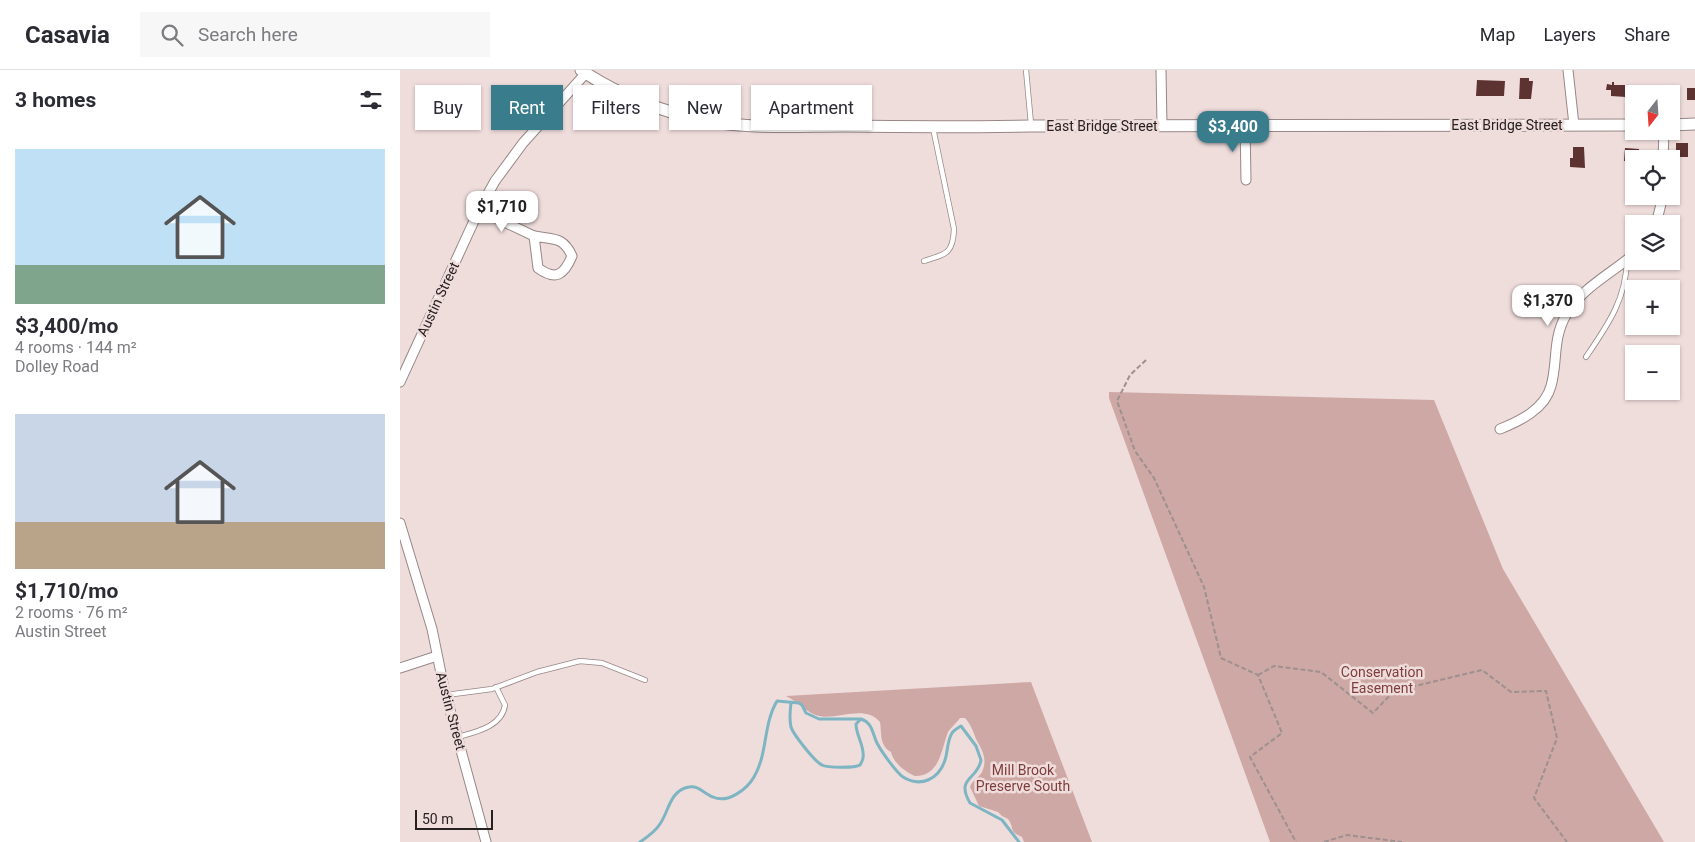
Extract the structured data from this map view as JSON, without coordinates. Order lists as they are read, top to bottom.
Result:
{
  "streets": {
    "street": ["East Bridge Street", "Austin Street"]
  },
  "crossings": [
    ["East Bridge Street", "Austin Street"]
  ],
  "parks": ["Conservation Easement", "Mill Brook Preserve South"],
  "scale_bar": "50 m",
  "north": "bottom",
  "page": {
    "header": "Casavia",
    "search": "Search here",
    "nav": ["Map", "Layers", "Share"],
    "heading": "3 homes",
    "map_buttons": ["+", "−"],
    "chip": [
      "Buy",
      "Rent",
      "Filters",
      "New",
      "Apartment"
    ],
    "price": ["$3,400", "$1,710", "$1,370"],
    "list": [
      {
        "name": "$3,400/mo",
        "note": "4 rooms · 144 m² · Dolley Road"
      },
      {
        "name": "$1,710/mo",
        "note": "2 rooms · 76 m² · Austin Street"
      }
    ],
    "scale": "50 m"
  }
}
